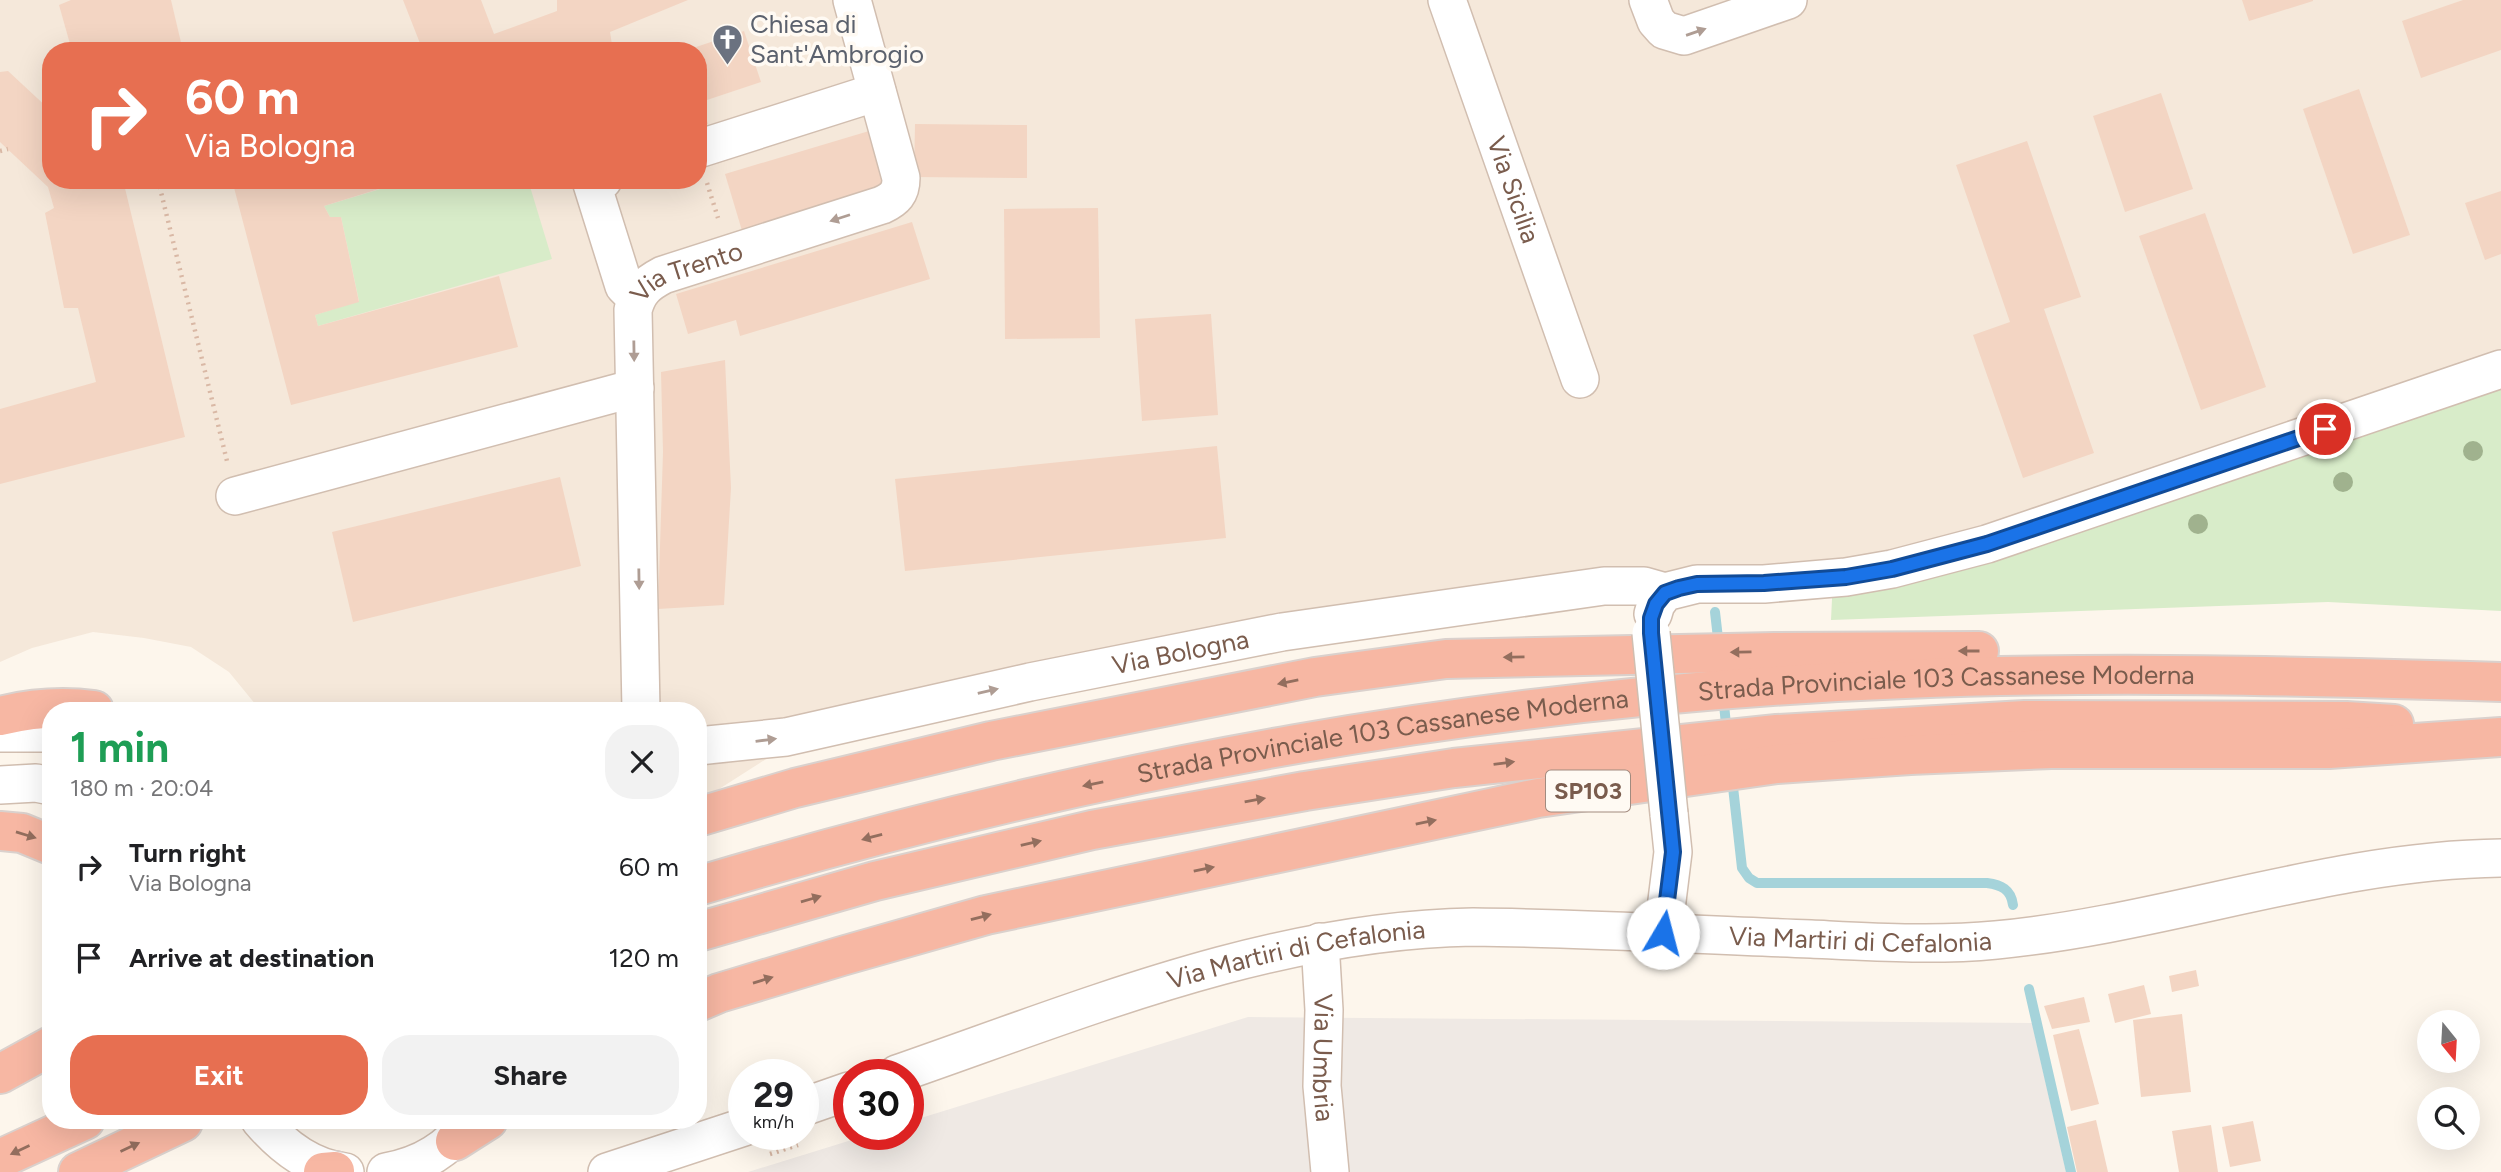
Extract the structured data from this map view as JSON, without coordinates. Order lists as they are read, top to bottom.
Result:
{
  "streets": {
    "highway": ["Strada Provinciale 103 Cassanese Moderna", "SP103"],
    "street": [
      "Via Sicilia",
      "Via Trento",
      "Via Bologna",
      "Via Martiri di Cefalonia",
      "Via Umbria"
    ]
  },
  "crossings": [
    ["Via Martiri di Cefalonia", "Via Umbria"]
  ],
  "one_way": ["Via Trento", "Via Bologna"],
  "places": {
    "church": ["Chiesa di Sant'Ambrogio"]
  },
  "north": "bottom",
  "page": {
    "turn": ["60 m", "Via Bologna"],
    "heading": ["1 min", "180 m · 20:04"],
    "list": [
      {
        "name": "Turn right",
        "note": "Via Bologna",
        "value": "60 m"
      },
      {
        "name": "Arrive at destination",
        "value": "120 m"
      }
    ],
    "buttons": ["Exit", "Share"],
    "speed": "29 km/h",
    "limit": "30"
  }
}
